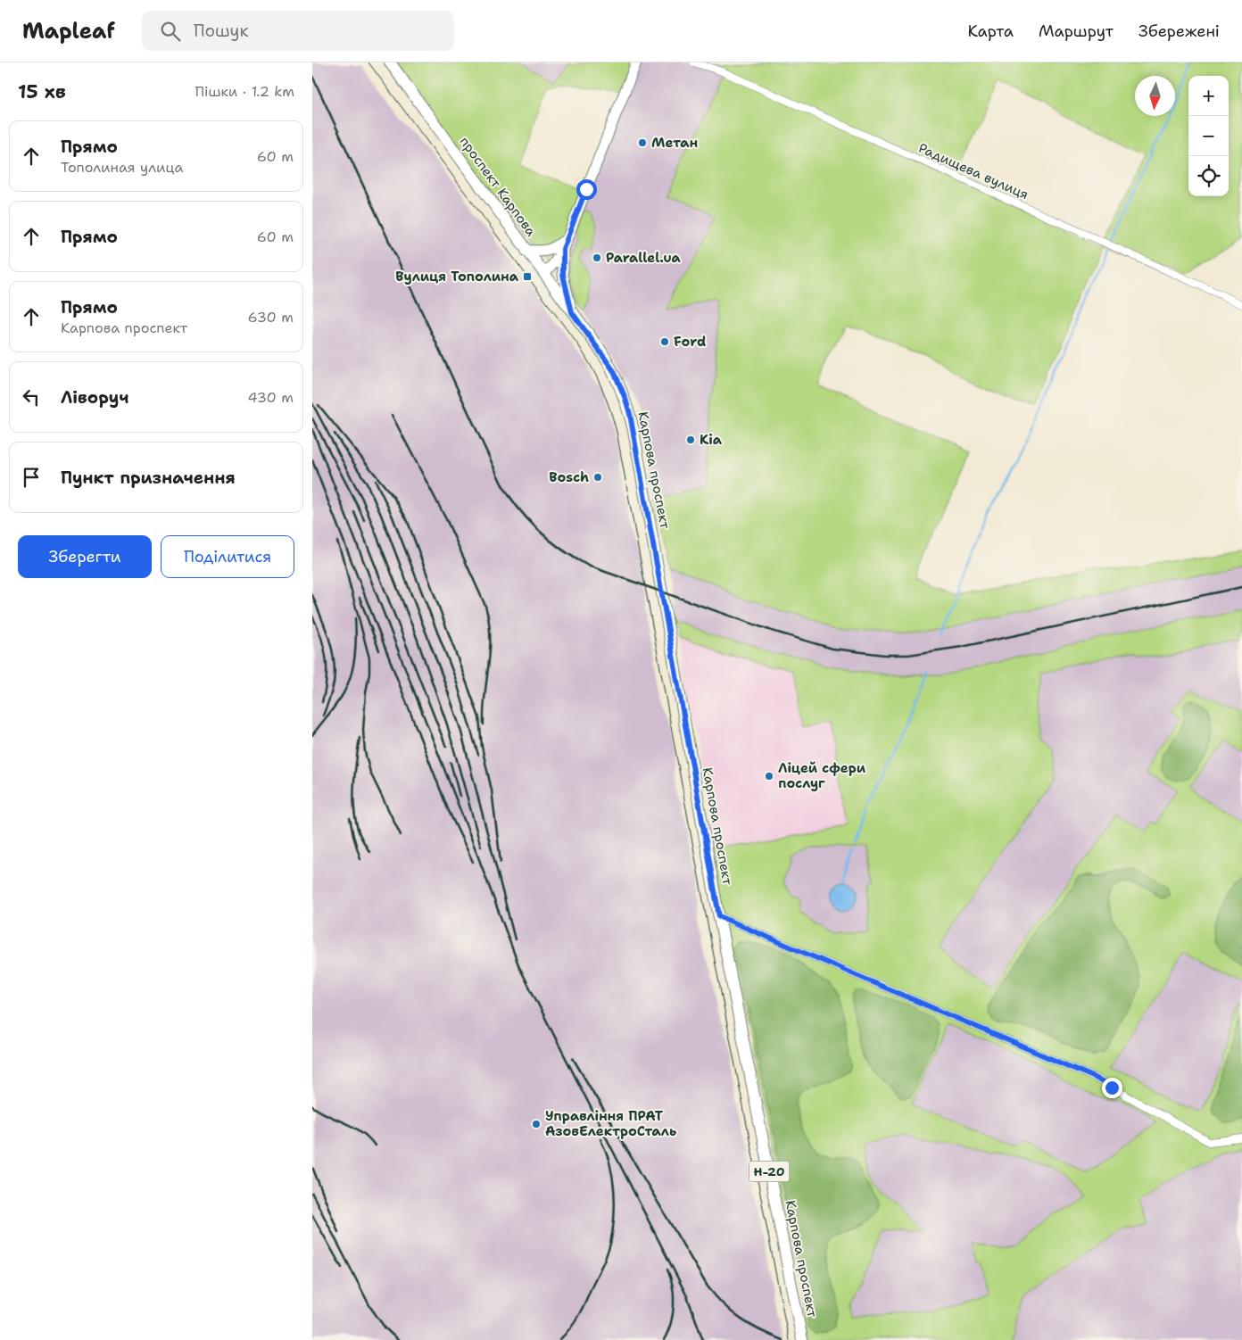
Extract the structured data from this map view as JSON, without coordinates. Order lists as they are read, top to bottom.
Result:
{
  "streets": {
    "main road": ["проспект Карпова", "Карпова проспект", "Н-20"],
    "street": ["Радищева вулиця"]
  },
  "crossings": [
    ["проспект Карпова", "Карпова проспект"]
  ],
  "places": {
    "other": [
      "Метан",
      "Parallel.ua",
      "Ford",
      "Kia",
      "Bosch",
      "Ліцей сфери послуг",
      "Управління ПРАТ АзовЕлектроСталь"
    ],
    "transit": ["Вулиця Тополина"]
  },
  "north": "bottom",
  "page": {
    "header": "Mapleaf",
    "search": "Пошук",
    "nav": ["Карта", "Маршрут", "Збережені"],
    "heading": ["15 хв", "Пішки · 1.2 km"],
    "map_buttons": ["+", "−"],
    "list": [
      ["Прямо", "Тополиная улица", "60 m"],
      ["Прямо", "60 m"],
      ["Прямо", "Карпова проспект", "630 m"],
      ["Ліворуч", "430 m"],
      "Пункт призначення"
    ],
    "buttons": ["Зберегти", "Поділитися"]
  }
}
